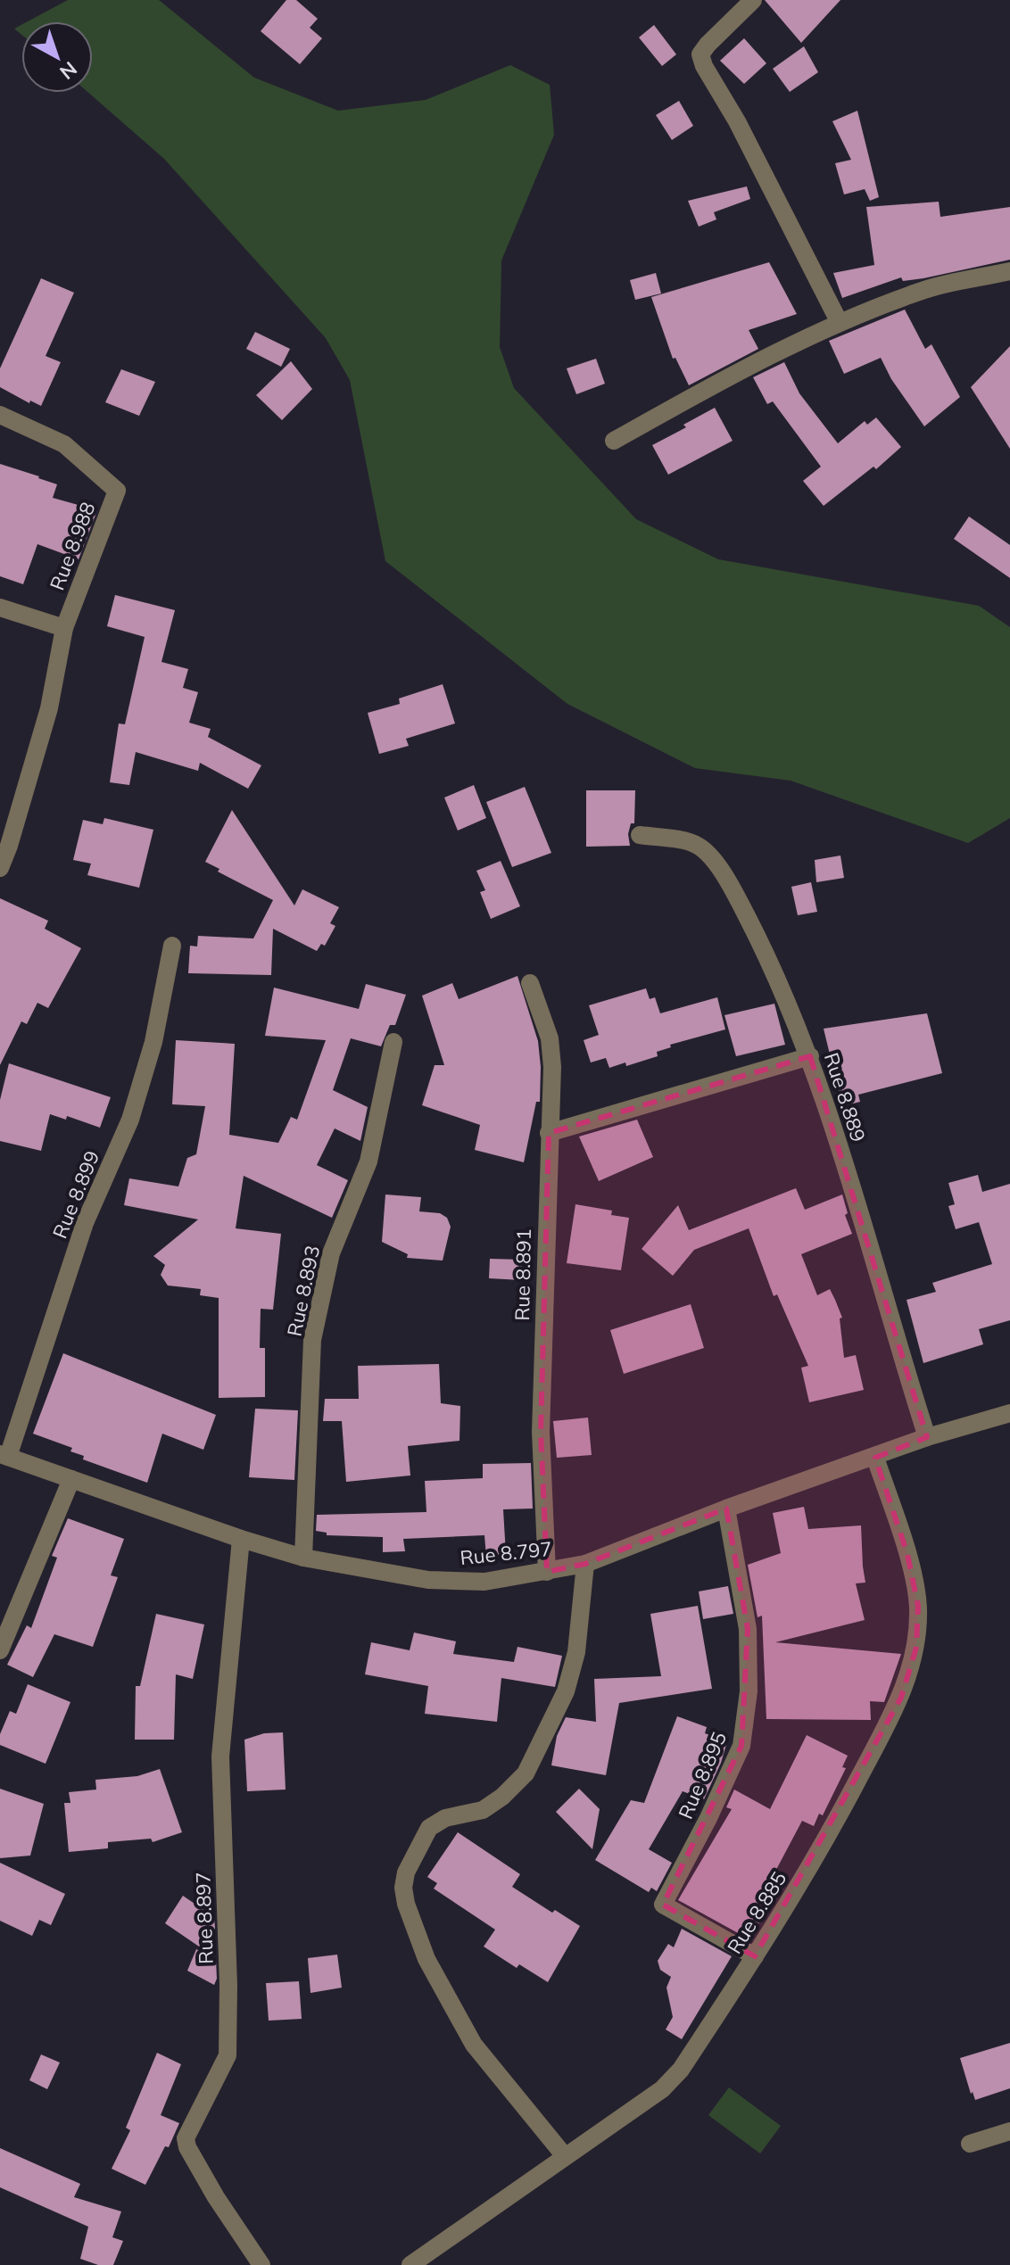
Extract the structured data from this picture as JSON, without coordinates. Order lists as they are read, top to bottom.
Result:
{
  "streets": {
    "street": [
      "Rue 8.988",
      "Rue 8.889",
      "Rue 8.899",
      "Rue 8.891",
      "Rue 8.893",
      "Rue 8.797",
      "Rue 8.895",
      "Rue 8.885",
      "Rue 8.897"
    ]
  },
  "crossings": [
    ["Rue 8.889", "Rue 8.797"],
    ["Rue 8.899", "Rue 8.797"],
    ["Rue 8.891", "Rue 8.797"],
    ["Rue 8.893", "Rue 8.797"],
    ["Rue 8.797", "Rue 8.895"],
    ["Rue 8.797", "Rue 8.885"],
    ["Rue 8.797", "Rue 8.897"],
    ["Rue 8.895", "Rue 8.885"]
  ],
  "north": "bottom right"
}
